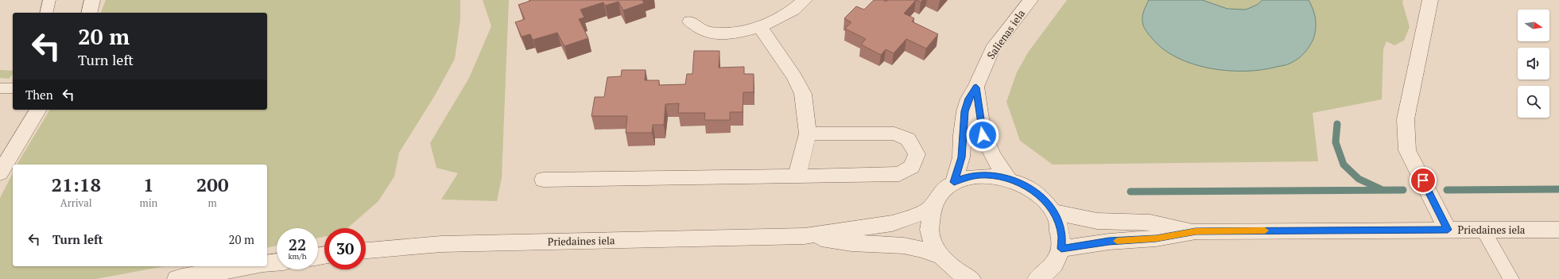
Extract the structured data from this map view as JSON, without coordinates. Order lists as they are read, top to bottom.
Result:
{
  "streets": {
    "street": ["Salienas iela", "Priedaines iela"]
  },
  "north": "right",
  "page": {
    "turn": ["20 m", "Turn left"],
    "then": "Then",
    "eta": [
      "21:18",
      "Arrival",
      "1",
      "min",
      "200",
      "m"
    ],
    "list": [
      {
        "name": "Turn left",
        "value": "20 m"
      }
    ],
    "speed": "22 km/h",
    "limit": "30"
  }
}
